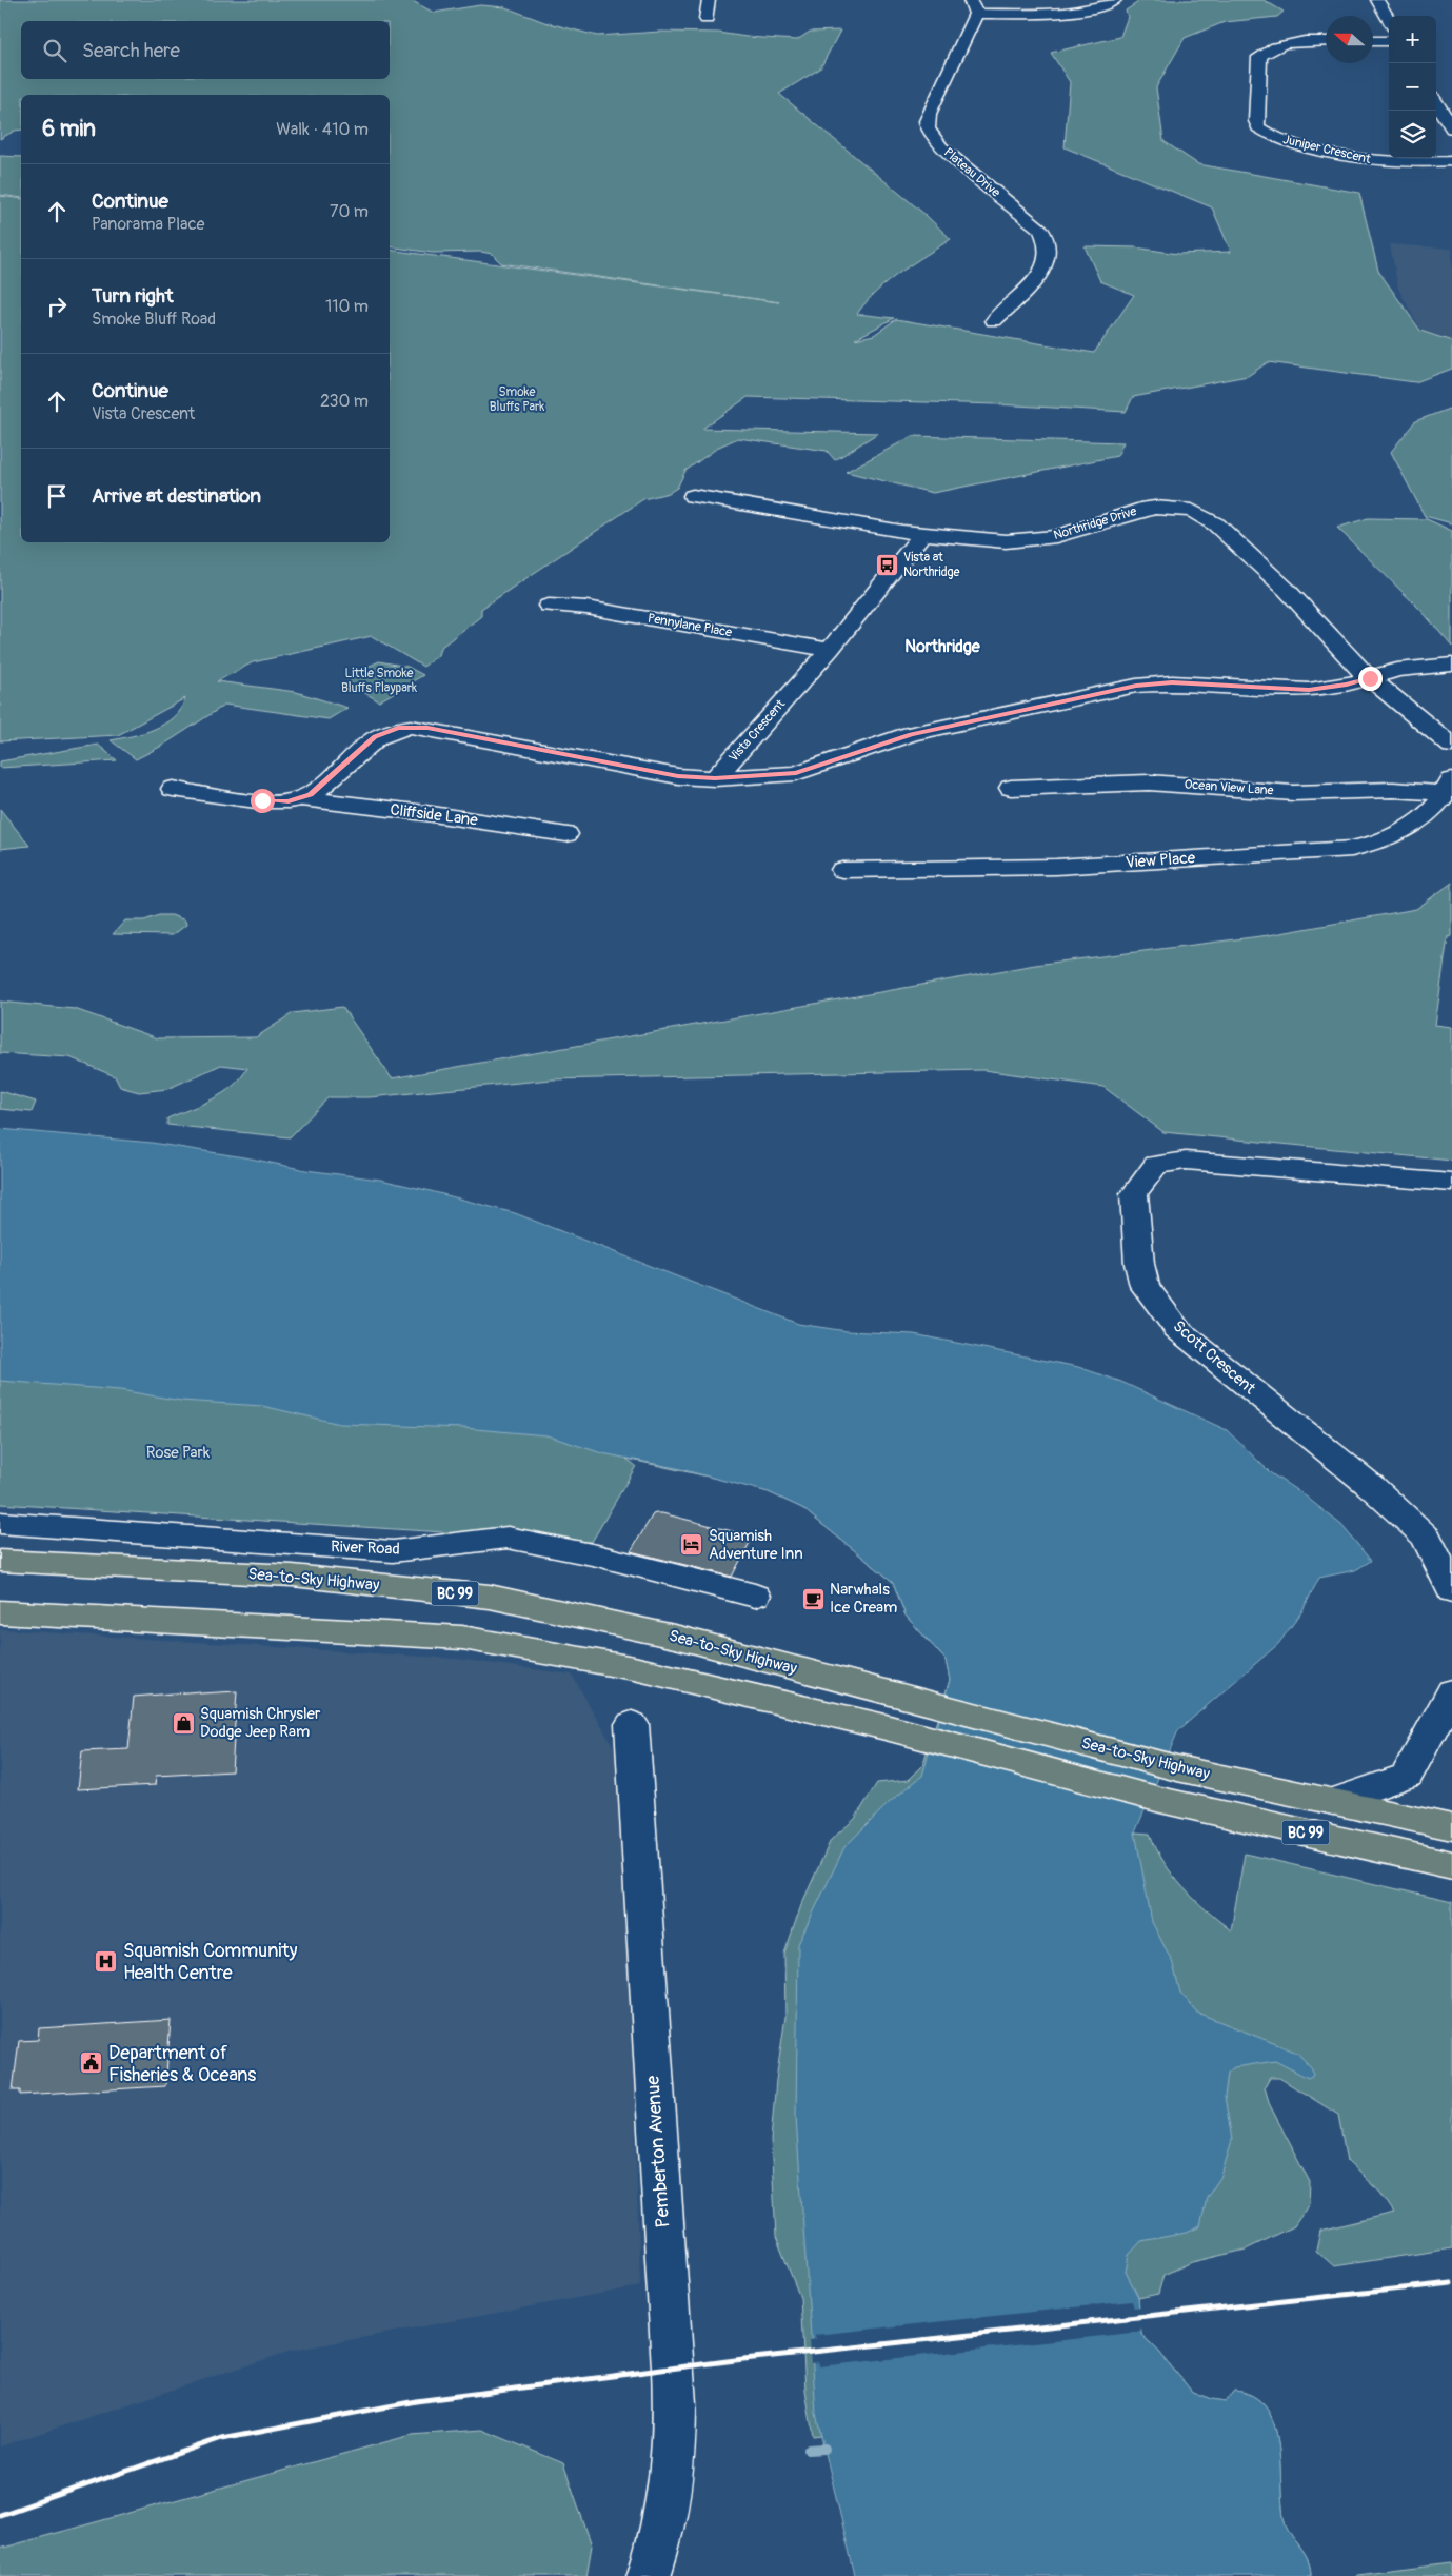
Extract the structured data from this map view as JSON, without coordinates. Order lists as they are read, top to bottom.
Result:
{
  "streets": {
    "highway": ["Sea-to-Sky Highway", "BC 99"],
    "street": [
      "Juniper Crescent",
      "Plateau Drive",
      "Northridge Drive",
      "Pennylane Place",
      "Vista Crescent",
      "Ocean View Lane",
      "Cliffside Lane",
      "View Place",
      "Scott Crescent",
      "River Road",
      "Pemberton Avenue"
    ]
  },
  "crossings": [
    ["Northridge Drive", "Vista Crescent"],
    ["Pennylane Place", "Vista Crescent"],
    ["Ocean View Lane", "View Place"]
  ],
  "districts": ["Northridge"],
  "parks": ["Smoke Bluffs Park", "Little Smoke Bluffs Playpark", "Rose Park"],
  "places": {
    "bus stop": ["Vista at Northridge"],
    "hotel": ["Squamish Adventure Inn"],
    "cafe": ["Narwhals Ice Cream"],
    "shop": ["Squamish Chrysler Dodge Jeep Ram"],
    "hospital": ["Squamish Community Health Centre"],
    "public building": ["Department of Fisheries & Oceans"]
  },
  "north": "left",
  "page": {
    "map_buttons": ["+", "−"],
    "search": "Search here",
    "heading": ["6 min", "Walk · 410 m"],
    "list": [
      ["Continue", "Panorama Place", "70 m"],
      ["Turn right", "Smoke Bluff Road", "110 m"],
      ["Continue", "Vista Crescent", "230 m"],
      "Arrive at destination"
    ]
  }
}
